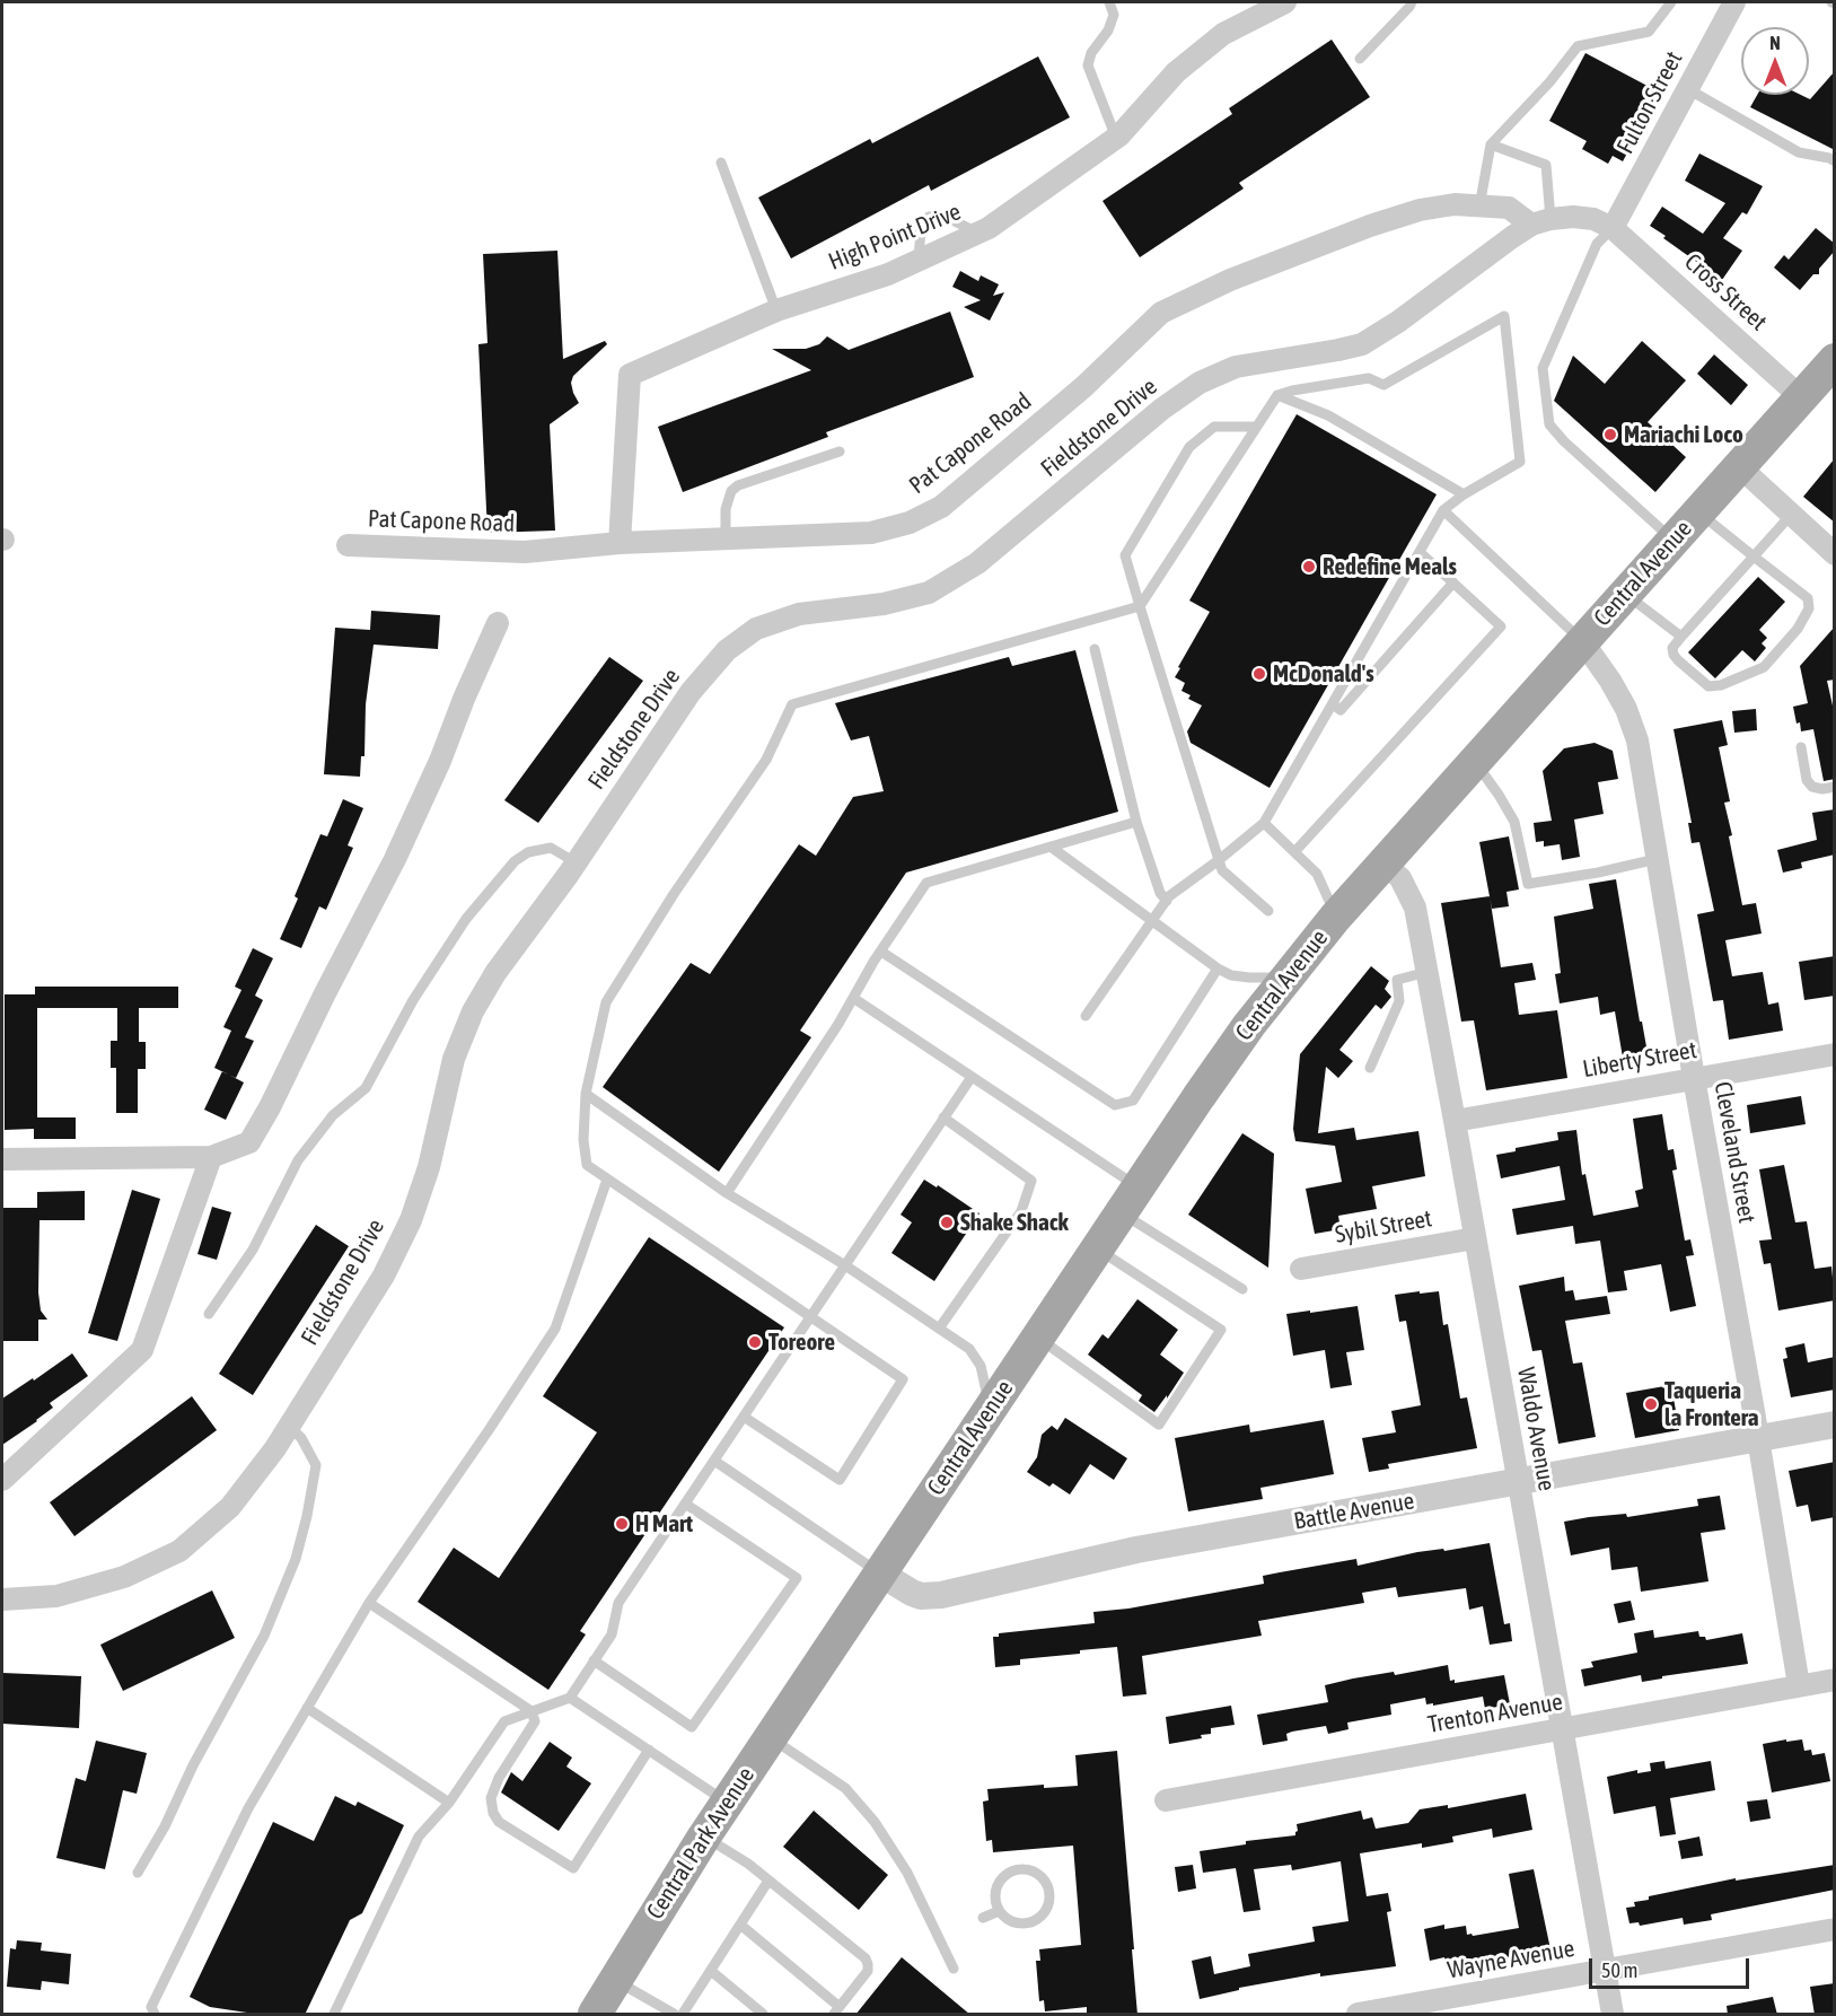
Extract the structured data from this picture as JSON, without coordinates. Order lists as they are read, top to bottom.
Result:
{
  "streets": {
    "main road": ["Central Avenue", "Central Park Avenue"],
    "street": [
      "Fulton Street",
      "High Point Drive",
      "Cross Street",
      "Fieldstone Drive",
      "Pat Capone Road",
      "Liberty Street",
      "Cleveland Street",
      "Sybil Street",
      "Waldo Avenue",
      "Battle Avenue",
      "Trenton Avenue",
      "Wayne Avenue"
    ]
  },
  "crossings": [
    ["Fulton Street", "Cross Street"],
    ["High Point Drive", "Pat Capone Road"],
    ["Cross Street", "Central Avenue"],
    ["Central Avenue", "Cleveland Street"],
    ["Central Avenue", "Waldo Avenue"],
    ["Central Avenue", "Battle Avenue"],
    ["Central Avenue", "Central Park Avenue"],
    ["Liberty Street", "Cleveland Street"],
    ["Liberty Street", "Waldo Avenue"],
    ["Cleveland Street", "Battle Avenue"],
    ["Cleveland Street", "Trenton Avenue"],
    ["Sybil Street", "Waldo Avenue"],
    ["Waldo Avenue", "Battle Avenue"],
    ["Waldo Avenue", "Trenton Avenue"],
    ["Waldo Avenue", "Wayne Avenue"]
  ],
  "places": [
    "Mariachi Loco",
    "Redefine Meals",
    "McDonald's",
    "Shake Shack",
    "Toreore",
    "Taqueria la Frontera",
    "H Mart"
  ],
  "scale_bar": "50 m",
  "north": "top"
}
